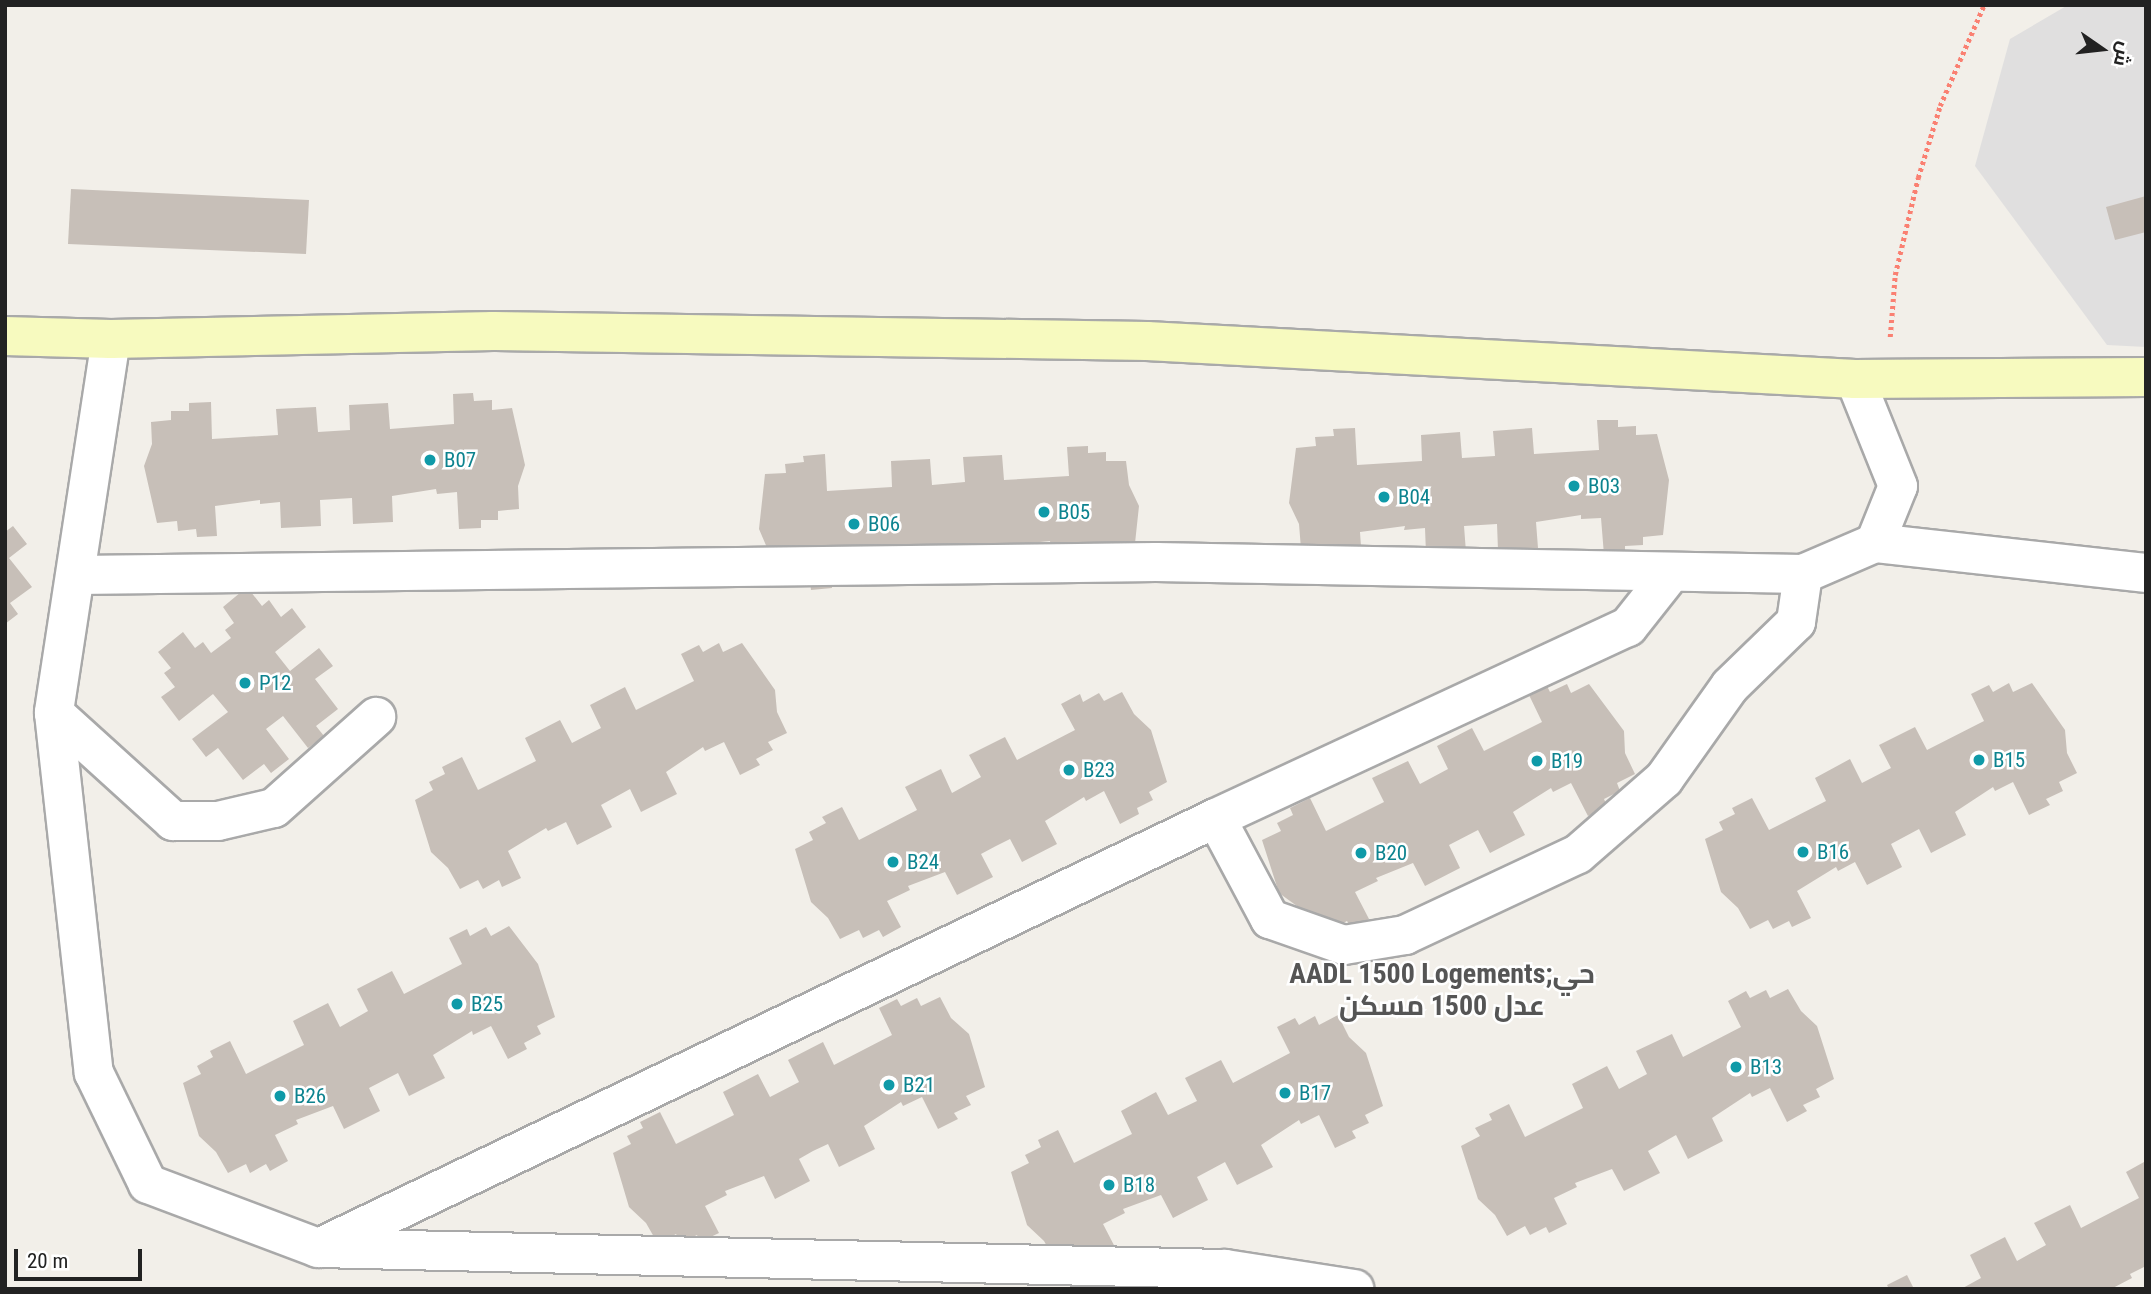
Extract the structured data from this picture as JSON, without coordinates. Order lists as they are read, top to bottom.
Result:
{
  "districts": ["AADL 1500 Logements;حي عدل 1500 مسكن"],
  "places": [
    "B07",
    "B03",
    "B04",
    "B05",
    "B06",
    "P12",
    "B15",
    "B19",
    "B23",
    "B16",
    "B20",
    "B24",
    "B25",
    "B13",
    "B21",
    "B17",
    "B26",
    "B18"
  ],
  "scale_bar": "20 m",
  "north": "right"
}
